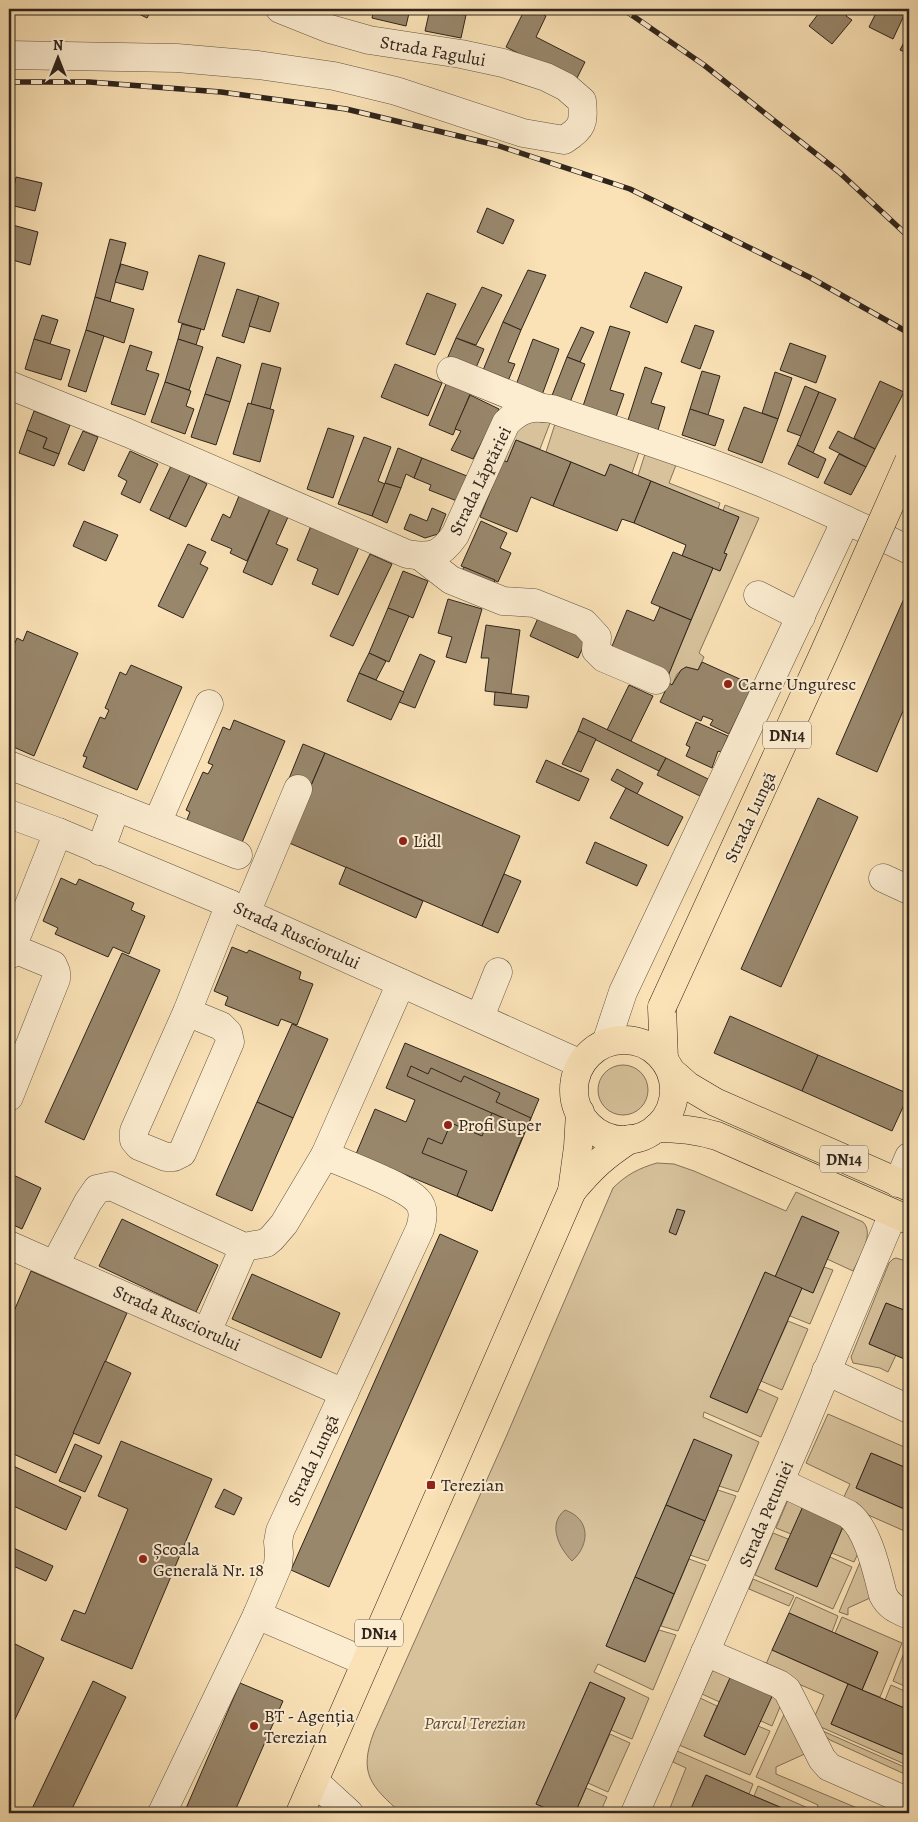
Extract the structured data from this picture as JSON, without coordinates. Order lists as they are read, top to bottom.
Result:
{
  "streets": {
    "main road": ["DN14", "Strada Lungă"],
    "street": [
      "Strada Fagului",
      "Strada Lăptăriei",
      "Strada Rusciorului",
      "Strada Petuniei"
    ]
  },
  "crossings": [
    ["DN14", "Strada Lungă"],
    ["DN14", "Strada Rusciorului"],
    ["Strada Lungă", "Strada Rusciorului"]
  ],
  "parks": ["Parcul Terezian"],
  "places": {
    "other": [
      "Carne Unguresc",
      "Lidl",
      "Profi Super",
      "Școala Generală Nr. 18",
      "BT - Agenția Terezian"
    ],
    "transit": ["Terezian"]
  },
  "north": "top"
}
